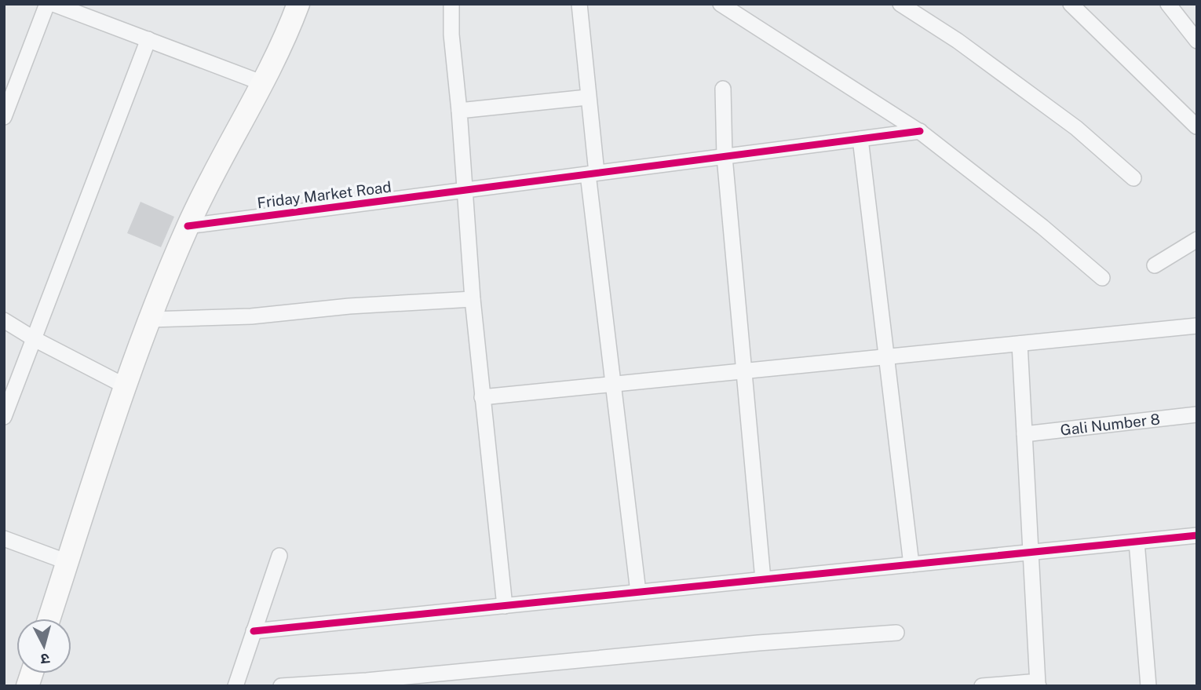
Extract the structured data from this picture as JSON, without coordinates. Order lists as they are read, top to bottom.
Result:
{
  "streets": {
    "street": ["Friday Market Road", "Gali Number 8"]
  },
  "north": "bottom"
}
